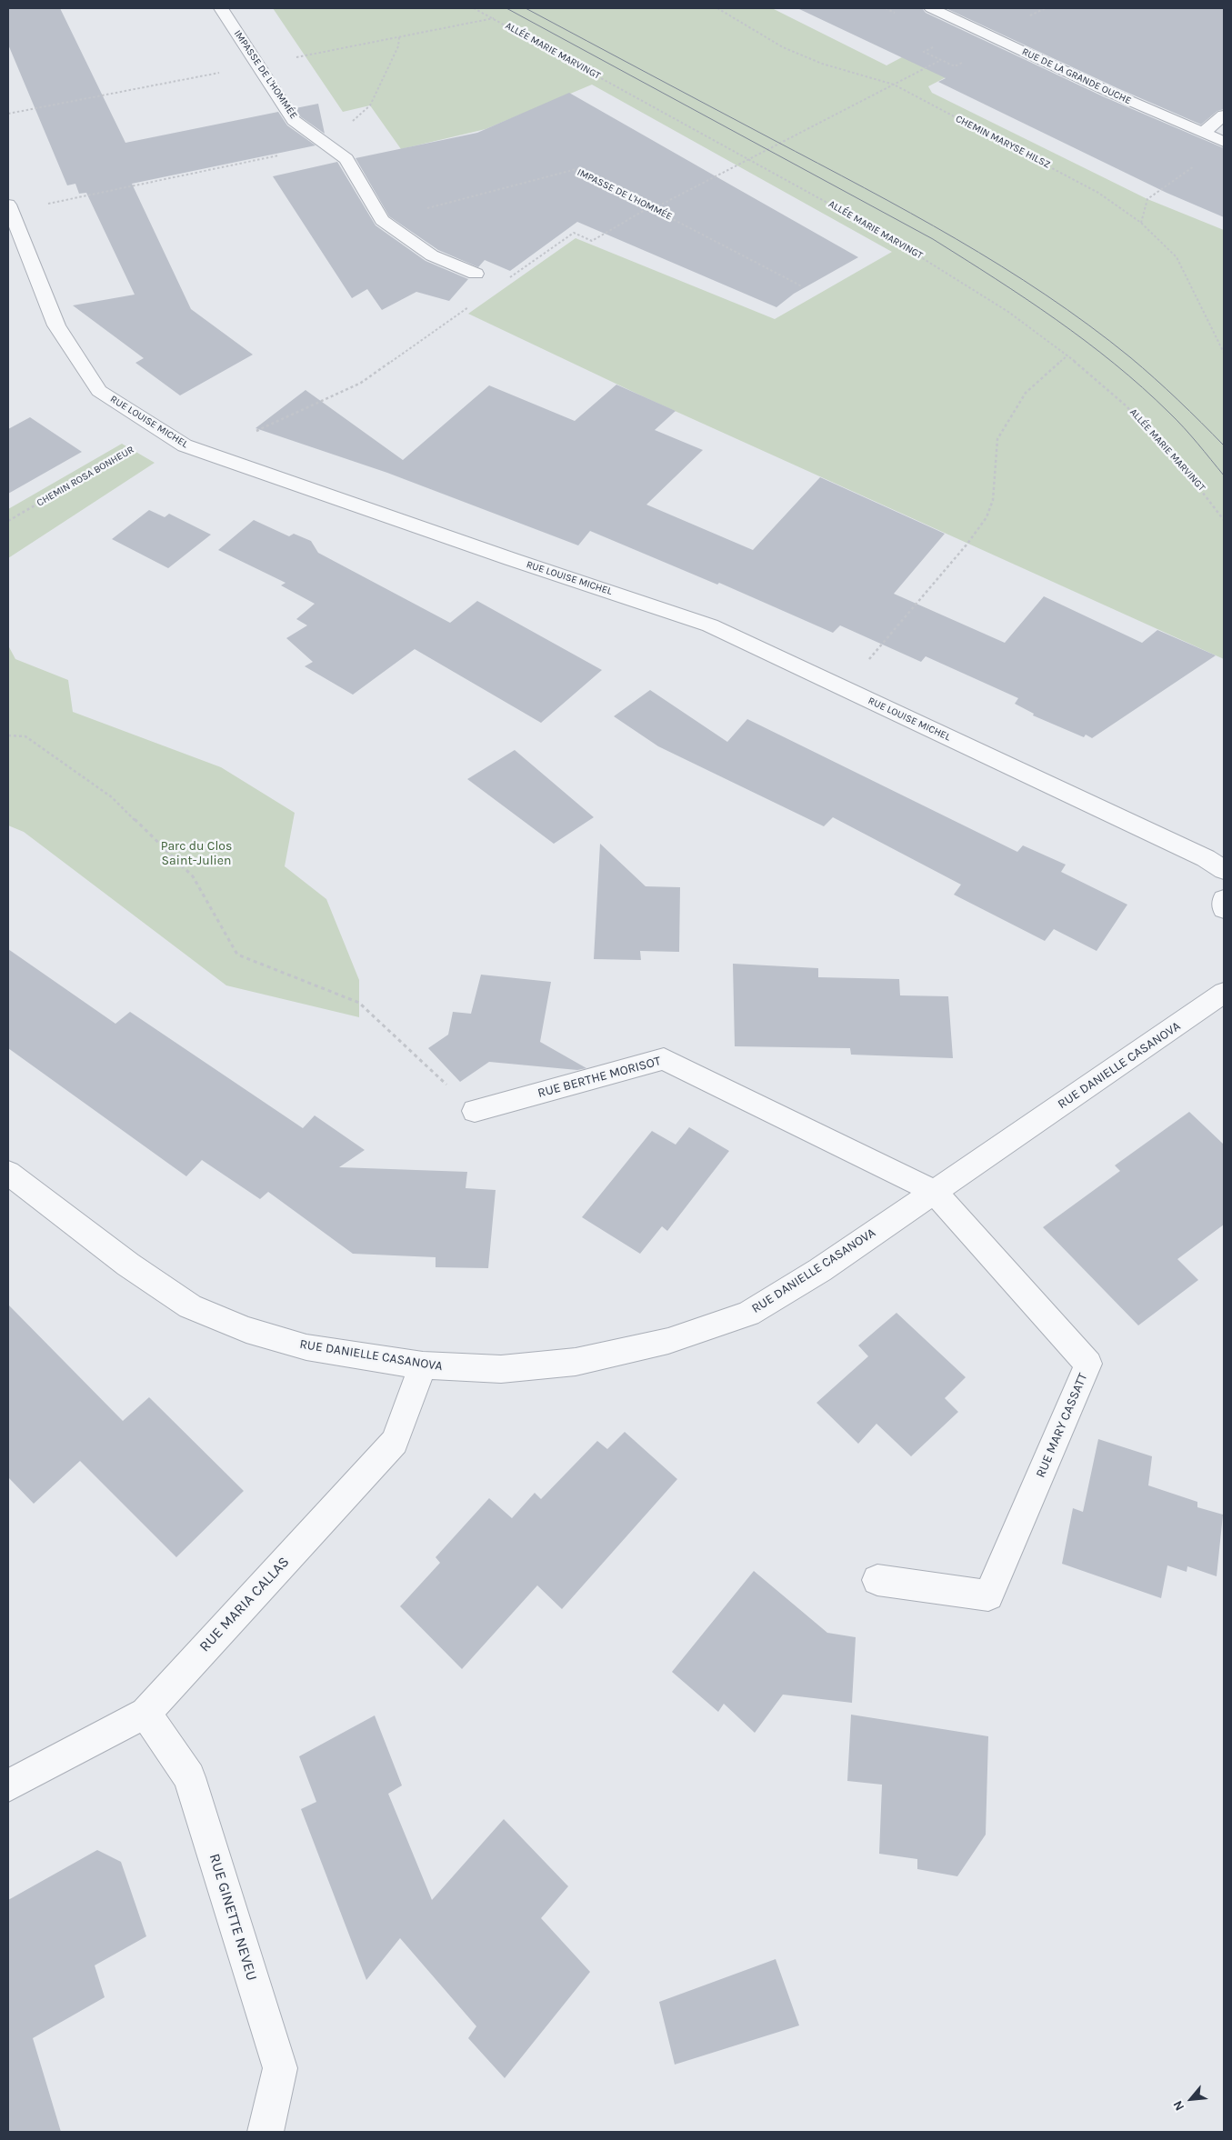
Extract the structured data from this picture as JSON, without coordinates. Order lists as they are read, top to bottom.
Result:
{
  "streets": {
    "street": [
      "IMPASSE DE L'HOMMÉE",
      "RUE DE LA GRANDE OUCHE",
      "RUE LOUISE MICHEL",
      "RUE DANIELLE CASANOVA",
      "RUE BERTHE MORISOT",
      "RUE MARY CASSATT",
      "RUE MARIA CALLAS",
      "RUE GINETTE NEVEU"
    ],
    "path": ["ALLÉE MARIE MARVINGT", "CHEMIN MARYSE HILSZ", "CHEMIN ROSA BONHEUR"]
  },
  "crossings": [
    ["RUE LOUISE MICHEL", "CHEMIN ROSA BONHEUR"],
    ["RUE DANIELLE CASANOVA", "RUE BERTHE MORISOT"],
    ["RUE DANIELLE CASANOVA", "RUE MARY CASSATT"],
    ["RUE DANIELLE CASANOVA", "RUE MARIA CALLAS"],
    ["RUE BERTHE MORISOT", "RUE MARY CASSATT"],
    ["RUE MARIA CALLAS", "RUE GINETTE NEVEU"]
  ],
  "parks": ["Parc du Clos Saint-Julien"],
  "north": "bottom left"
}
